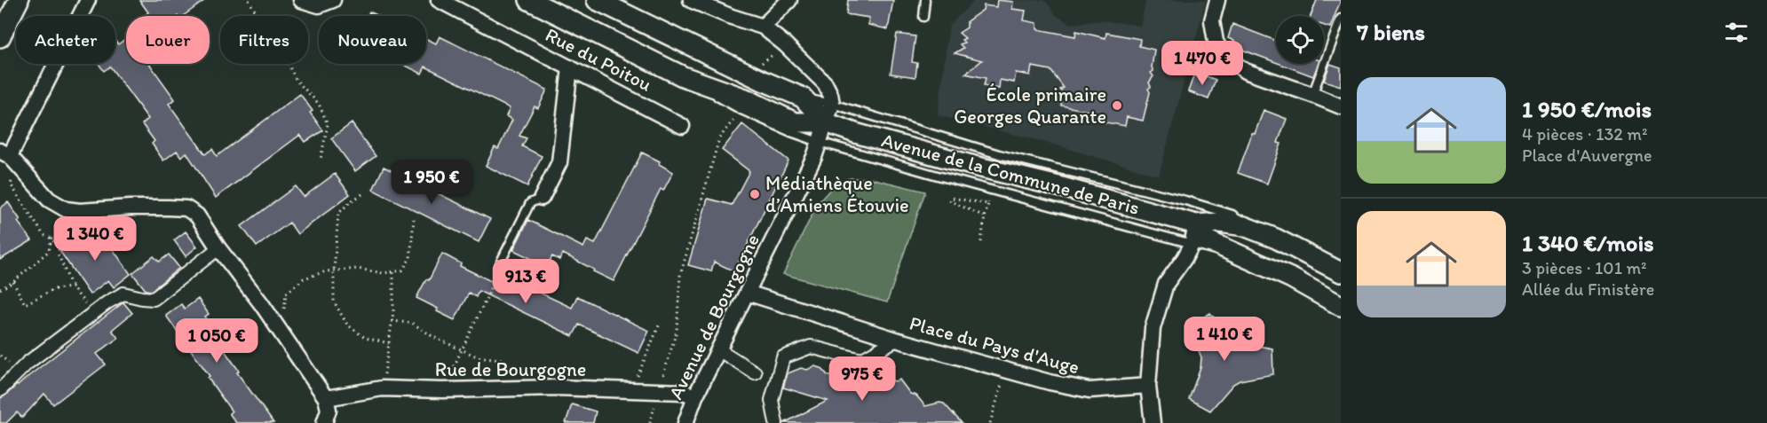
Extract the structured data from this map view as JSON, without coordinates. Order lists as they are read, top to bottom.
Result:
{
  "streets": {
    "street": [
      "Rue du Poitou",
      "Avenue de la Commune de Paris",
      "Avenue de Bourgogne",
      "Place du Pays d'Auge",
      "Rue de Bourgogne"
    ]
  },
  "crossings": [
    ["Avenue de la Commune de Paris", "Avenue de Bourgogne"],
    ["Avenue de Bourgogne", "Place du Pays d'Auge"],
    ["Avenue de Bourgogne", "Rue de Bourgogne"]
  ],
  "places": ["École primaire Georges Quarante", "Médiathèque d’Amiens Étouvie"],
  "page": {
    "heading": "7 biens",
    "chip": [
      "Acheter",
      "Louer",
      "Filtres",
      "Nouveau"
    ],
    "price": [
      "1 470 €",
      "1 950 €",
      "1 340 €",
      "913 €",
      "1 410 €",
      "1 050 €",
      "975 €"
    ],
    "list": [
      {
        "name": "1 950 €/mois",
        "note": "4 pièces · 132 m² · Place d'Auvergne"
      },
      {
        "name": "1 340 €/mois",
        "note": "3 pièces · 101 m² · Allée du Finistère"
      }
    ]
  }
}
